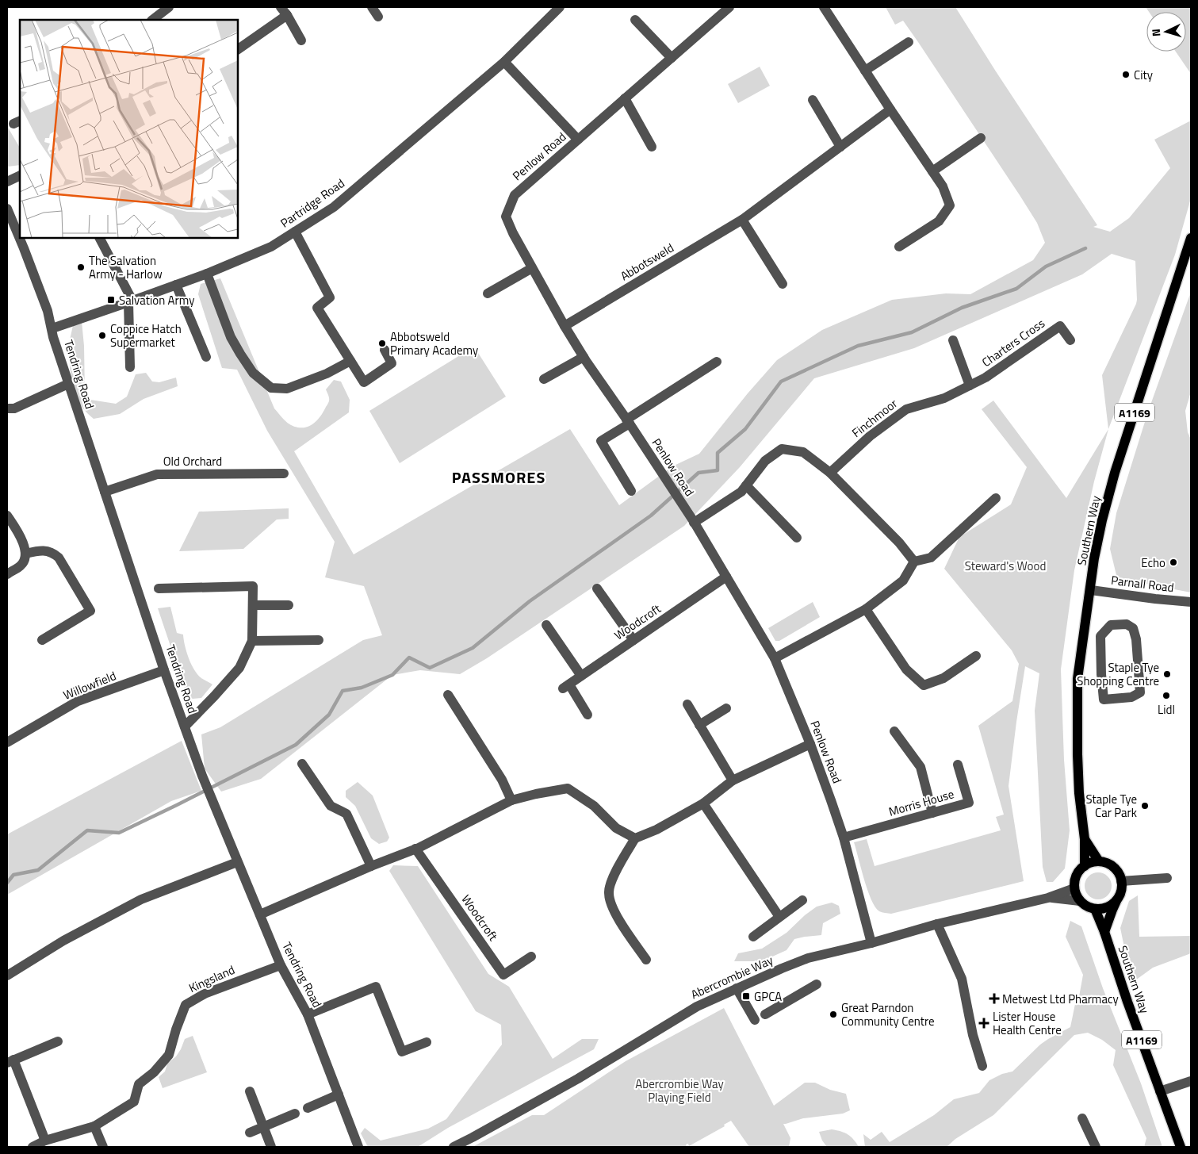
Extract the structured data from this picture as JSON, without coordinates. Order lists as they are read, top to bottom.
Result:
{
  "streets": {
    "main road": ["A1169", "Southern Way"],
    "street": [
      "Penlow Road",
      "Partridge Road",
      "Abbotsweld",
      "Charters Cross",
      "Tendring Road",
      "Finchmoor",
      "Old Orchard",
      "Parnall Road",
      "Woodcroft",
      "Willowfield",
      "Morris House",
      "Abercrombie Way",
      "Kingsland"
    ]
  },
  "crossings": [
    ["Penlow Road", "Partridge Road"],
    ["Penlow Road", "Abbotsweld"],
    ["Penlow Road", "Woodcroft"],
    ["Penlow Road", "Morris House"],
    ["Penlow Road", "Abercrombie Way"],
    ["Partridge Road", "Tendring Road"],
    ["Charters Cross", "Finchmoor"],
    ["Tendring Road", "Old Orchard"],
    ["Tendring Road", "Willowfield"],
    ["Tendring Road", "Kingsland"],
    ["Southern Way", "Parnall Road"],
    ["Southern Way", "Abercrombie Way"]
  ],
  "districts": ["PASSMORES"],
  "parks": ["Steward's Wood", "Abercrombie Way Playing Field"],
  "places": {
    "other": [
      "City",
      "The Salvation Army - Harlow",
      "Coppice Hatch Supermarket",
      "Abbotsweld Primary Academy",
      "Echo",
      "Staple Tye Shopping Centre",
      "Lidl",
      "Staple Tye Car Park",
      "Great Parndon Community Centre"
    ],
    "transit": ["Salvation Army", "GPCA"],
    "health": ["Metwest Ltd Pharmacy", "Lister House Health Centre"]
  },
  "north": "left"
}
